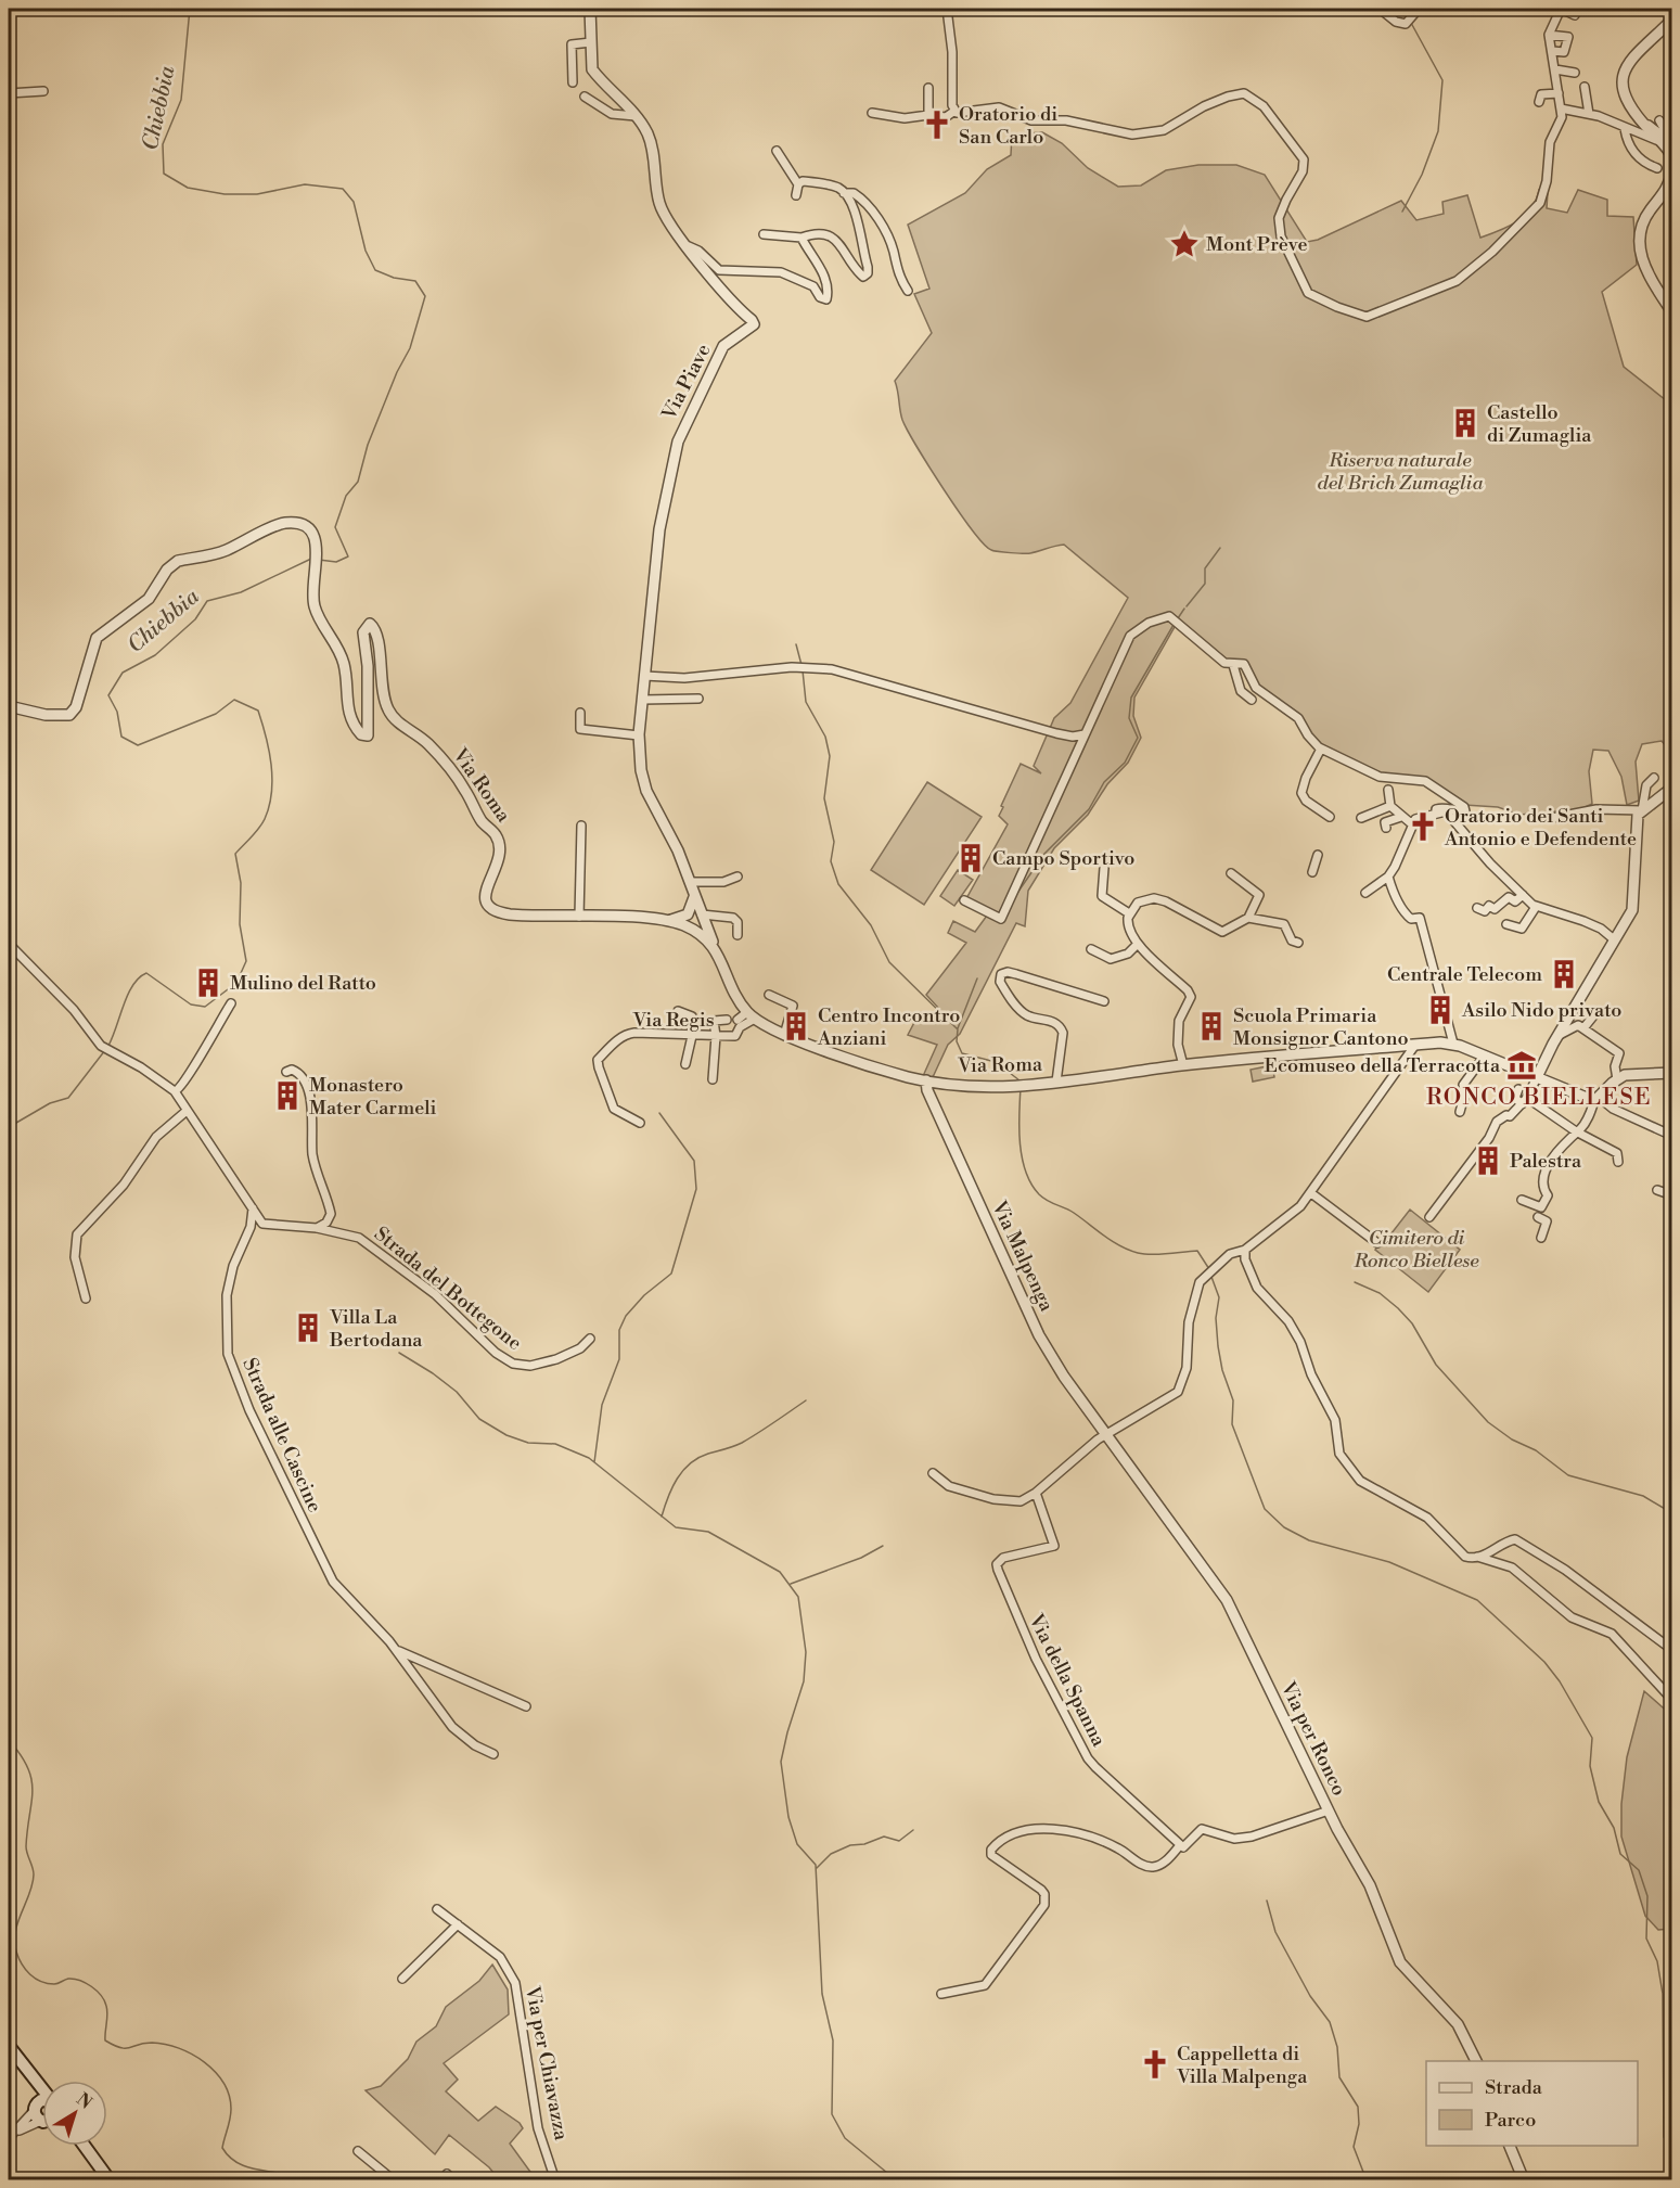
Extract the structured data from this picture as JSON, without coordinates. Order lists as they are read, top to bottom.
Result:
{
  "streets": {
    "street": [
      "Via Piave",
      "Via Roma",
      "Via Regis",
      "Via Malpenga",
      "Strada del Bottegone",
      "Strada alle Cascine",
      "Via della Spanna",
      "Via per Ronco",
      "Via per Chiavazza"
    ]
  },
  "crossings": [
    ["Via Piave", "Via Roma"],
    ["Via Roma", "Via Regis"],
    ["Via Roma", "Via Malpenga"],
    ["Via Malpenga", "Via per Ronco"],
    ["Strada del Bottegone", "Strada alle Cascine"]
  ],
  "districts": ["RONCO BIELLESE"],
  "water": ["Chiebbia"],
  "parks": ["Riserva naturale del Brich Zumaglia", "Cimitero di Ronco Biellese"],
  "places": {
    "church": ["Oratorio di San Carlo", "Oratorio dei Santi Antonio e Defendente", "Cappelletta di Villa Malpenga"],
    "place": ["Mont Prève"],
    "building": [
      "Castello di Zumaglia",
      "Campo Sportivo",
      "Centrale Telecom",
      "Mulino del Ratto",
      "Asilo Nido privato",
      "Centro Incontro Anziani",
      "Scuola Primaria Monsignor Cantono",
      "Monastero Mater Carmeli",
      "Palestra",
      "Villa La Bertodana"
    ],
    "museum": ["Ecomuseo della Terracotta"]
  },
  "legend": ["Strada", "Parco"],
  "north": "top right"
}
